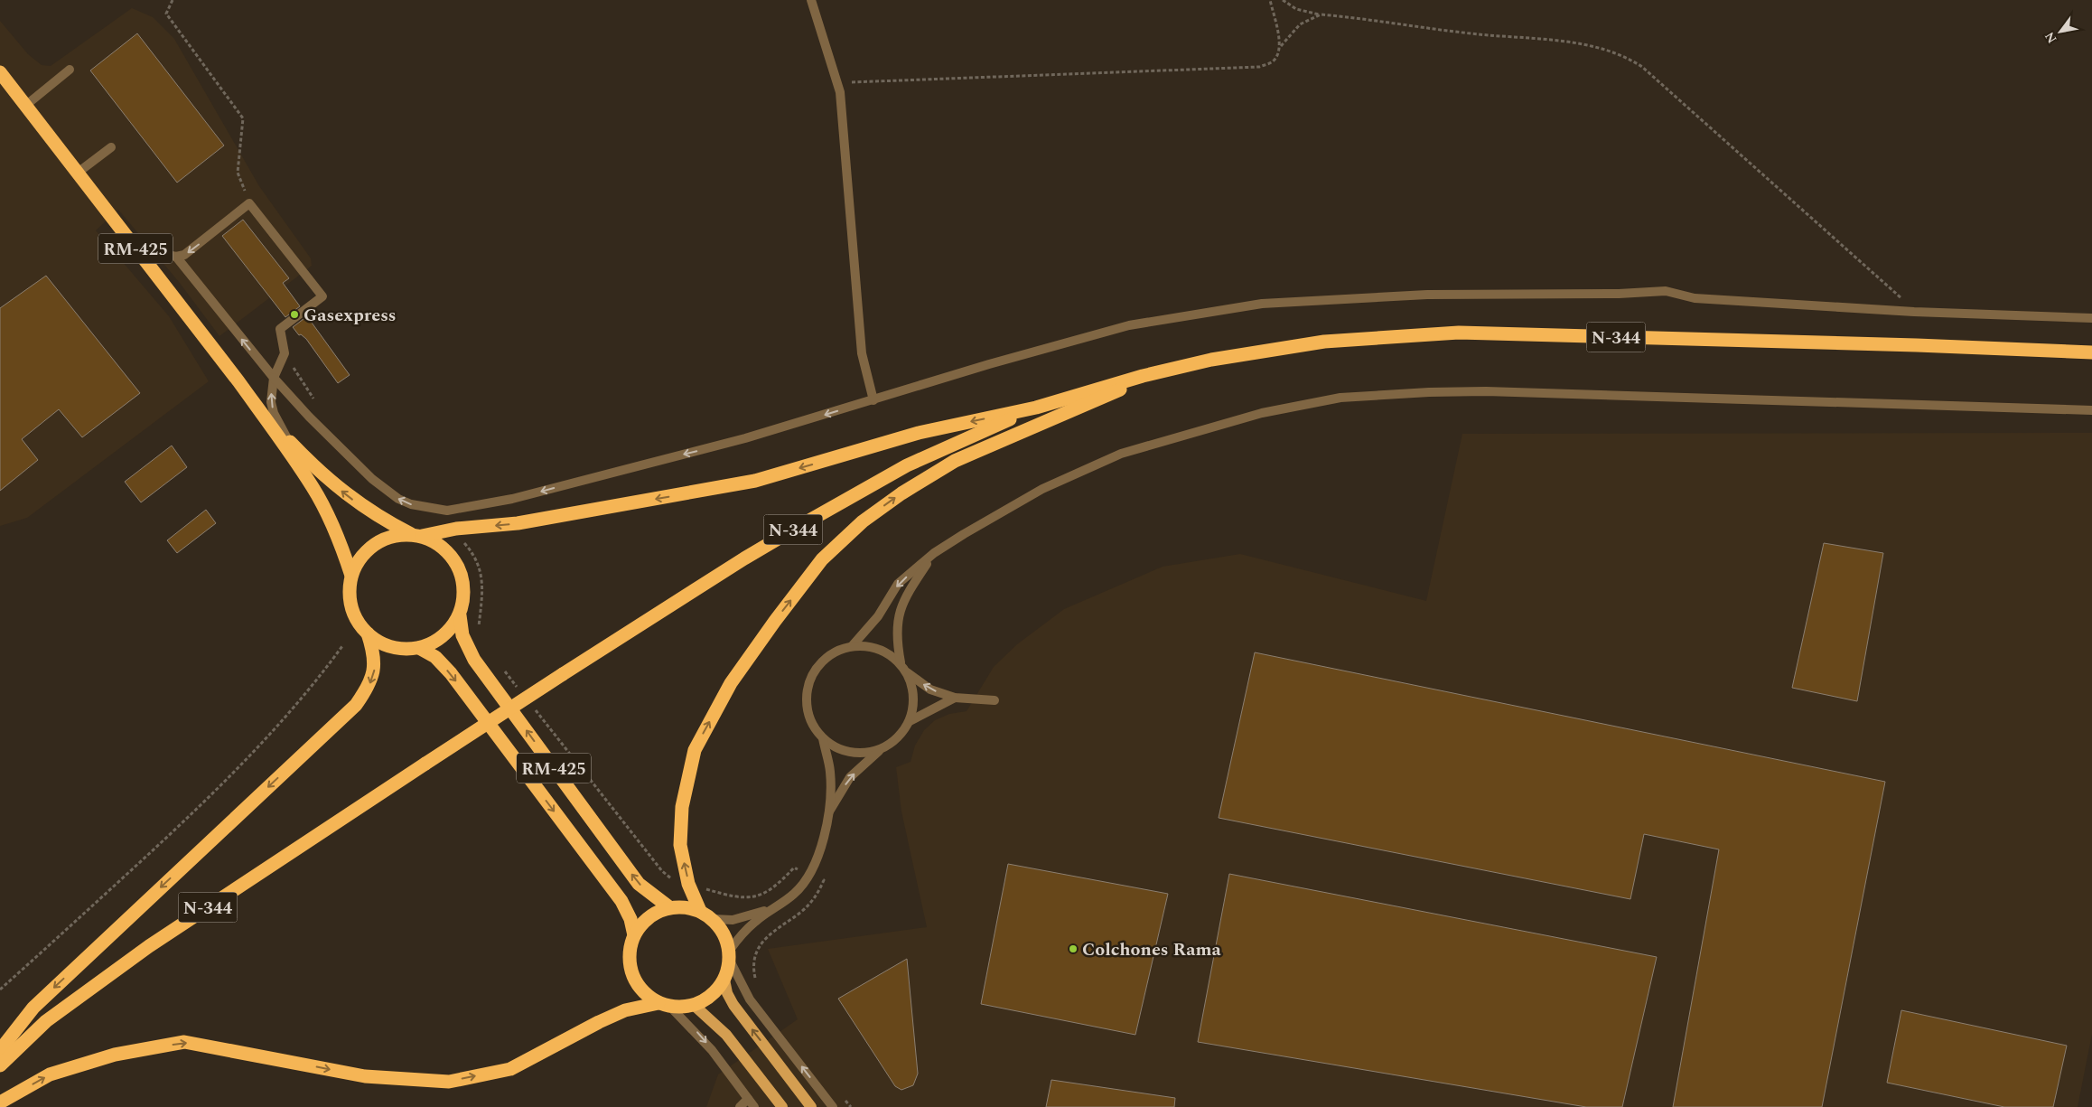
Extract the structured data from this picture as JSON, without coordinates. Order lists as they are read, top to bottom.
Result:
{
  "streets": {
    "highway": ["RM-425", "N-344"]
  },
  "places": ["Gasexpress", "Colchones Rama"],
  "north": "bottom left"
}
